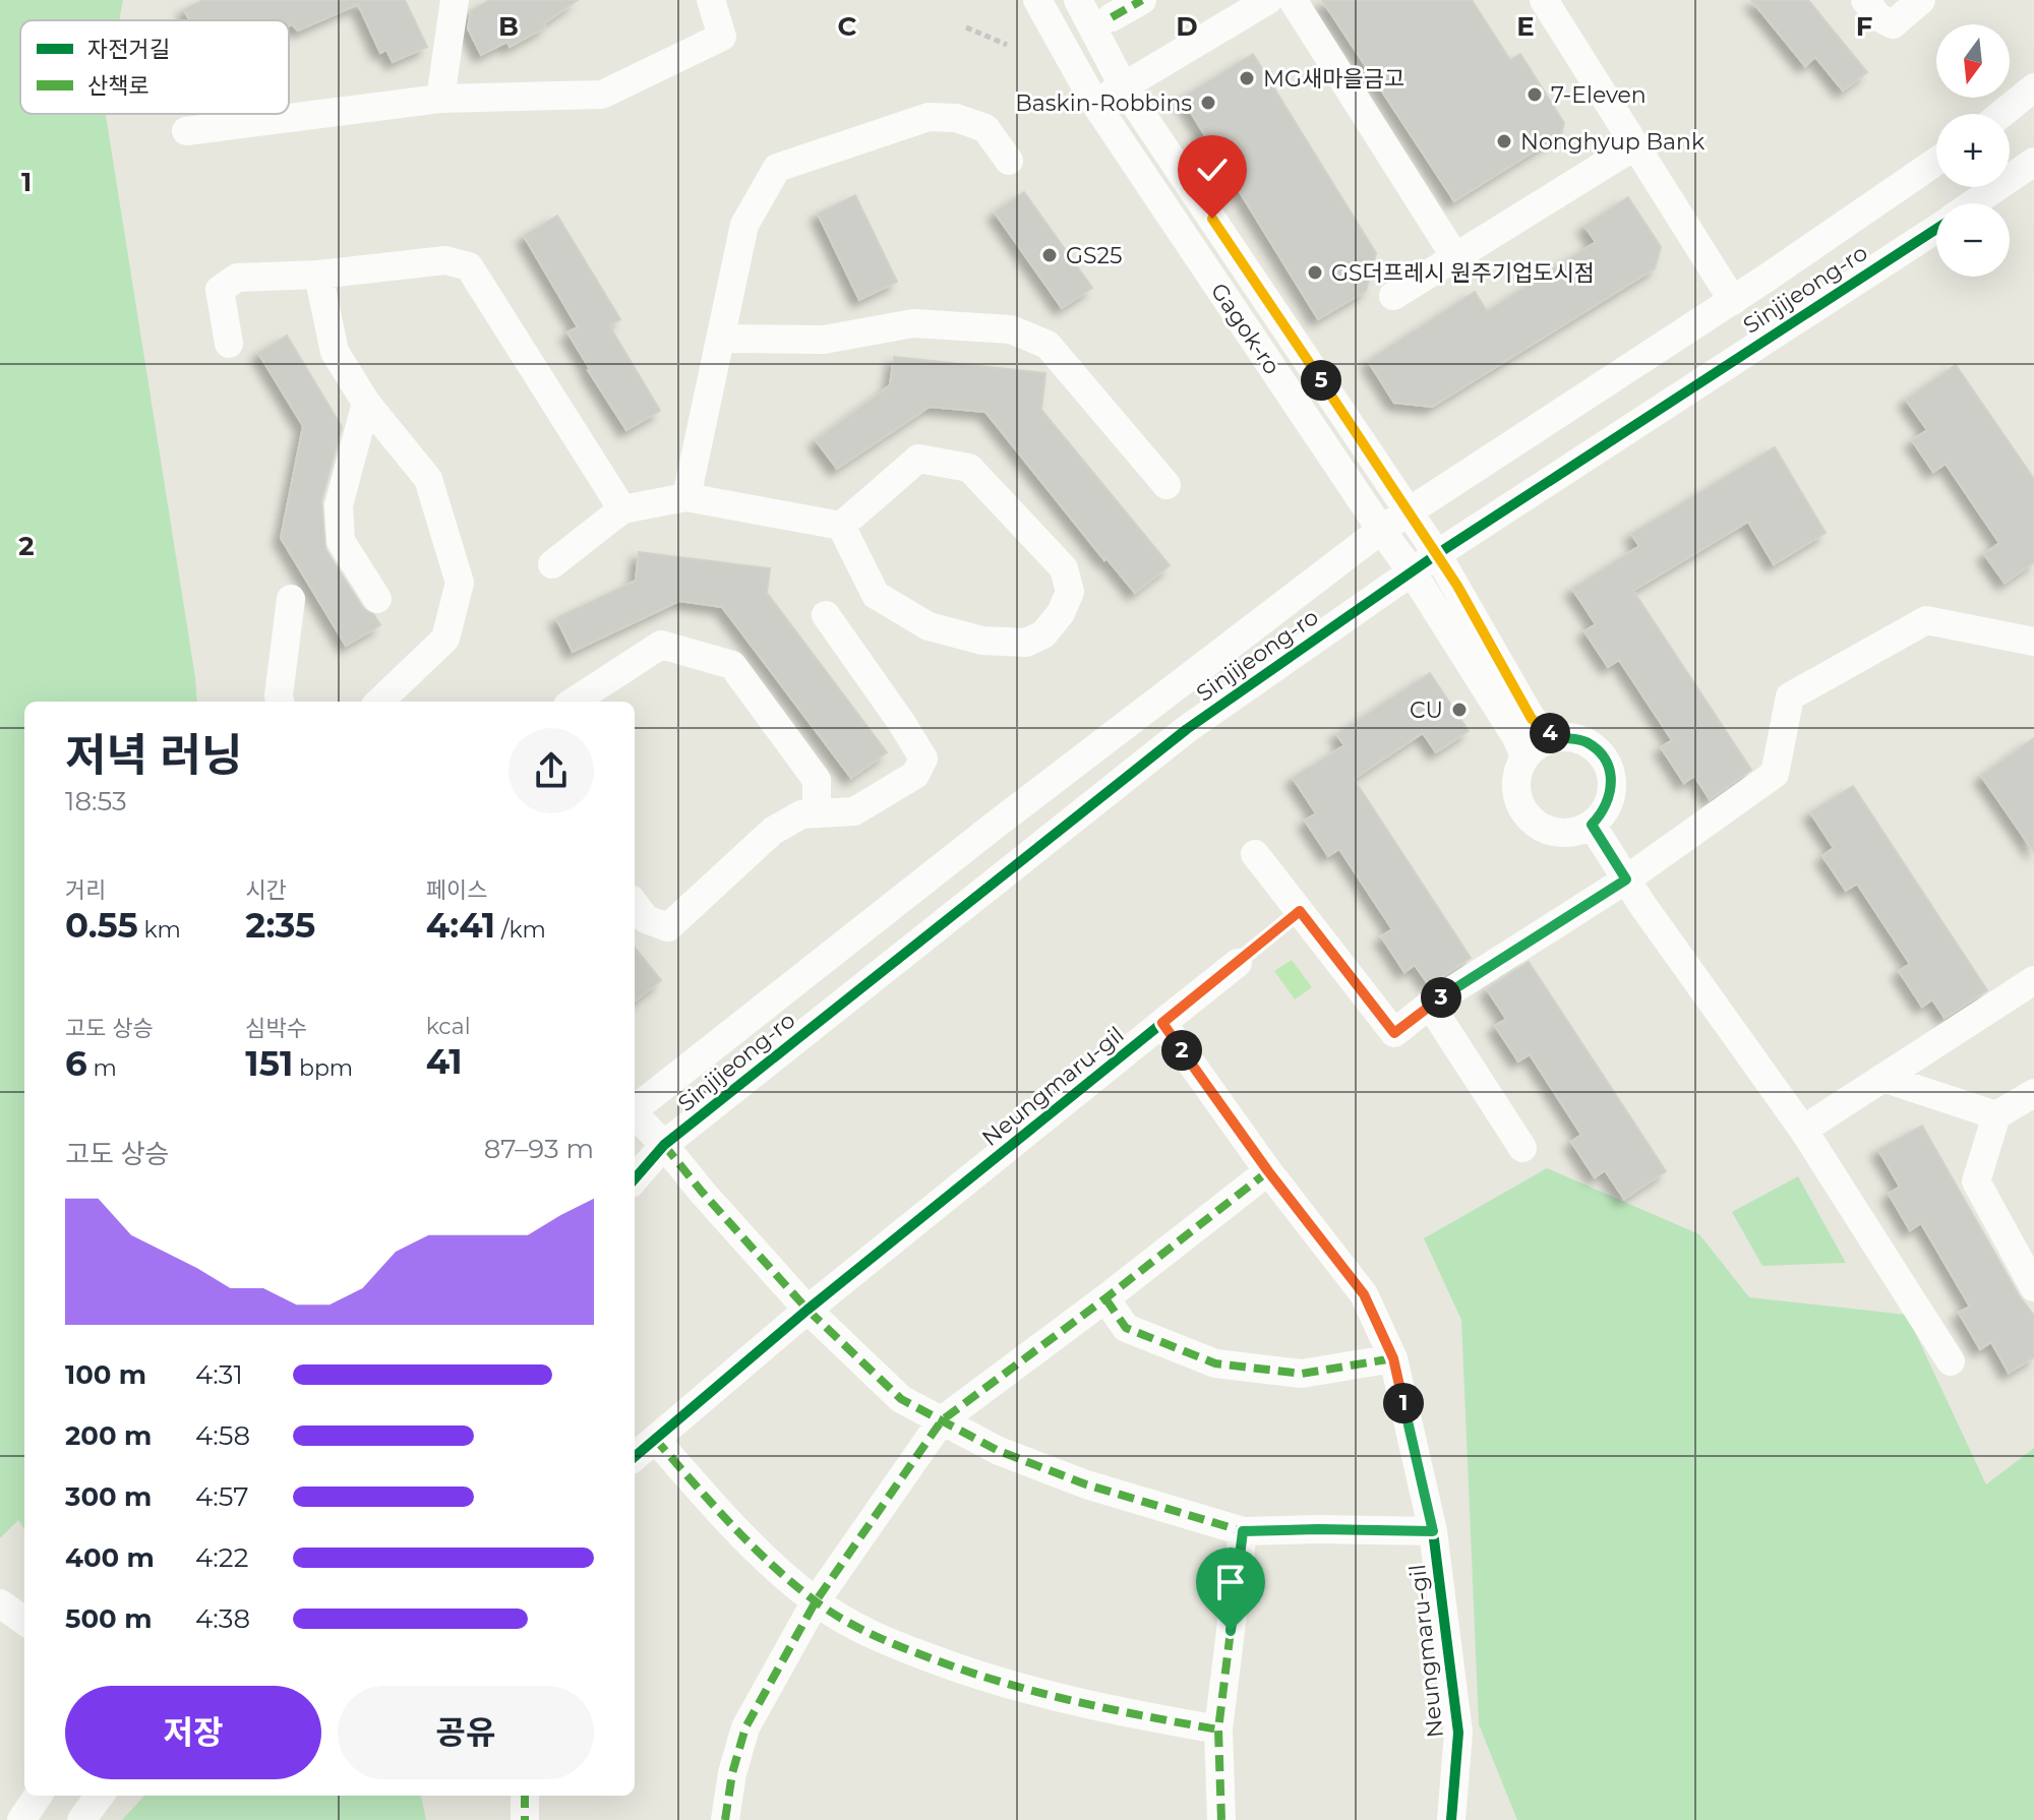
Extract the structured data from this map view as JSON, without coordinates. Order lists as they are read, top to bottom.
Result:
{
  "streets": {
    "street": ["Sinjijeong-ro", "Gagok-ro", "Neungmaru-gil"]
  },
  "crossings": [
    ["Sinjijeong-ro", "Gagok-ro"],
    ["Sinjijeong-ro", "Neungmaru-gil"]
  ],
  "places": [
    "MG새마을금고",
    "7-Eleven",
    "Baskin-Robbins",
    "Nonghyup Bank",
    "GS25",
    "GS더프레시 원주기업도시점",
    "CU"
  ],
  "legend": ["자전거길", "산책로"],
  "north": "bottom",
  "page": {
    "map_buttons": ["+", "−"],
    "pins": [
      "5",
      "4",
      "3",
      "2",
      "1"
    ],
    "heading": ["저녁 러닝", "18:53"],
    "stats": [
      ["거리", "0.55 km"],
      ["시간", "2:35"],
      ["페이스", "4:41 /km"],
      ["고도 상승", "6 m"],
      ["심박수", "151 bpm"],
      ["kcal", "41"]
    ],
    "chart": ["고도 상승", "87–93 m"],
    "list": [
      {
        "name": "100 m",
        "note": "4:31"
      },
      {
        "name": "200 m",
        "note": "4:58"
      },
      {
        "name": "300 m",
        "note": "4:57"
      },
      {
        "name": "400 m",
        "note": "4:22"
      },
      {
        "name": "500 m",
        "note": "4:38"
      }
    ],
    "buttons": ["저장", "공유"]
  },
  "grid": {
    "columns": [
      "B",
      "C",
      "D",
      "E",
      "F"
    ],
    "rows": ["1", "2"]
  }
}
